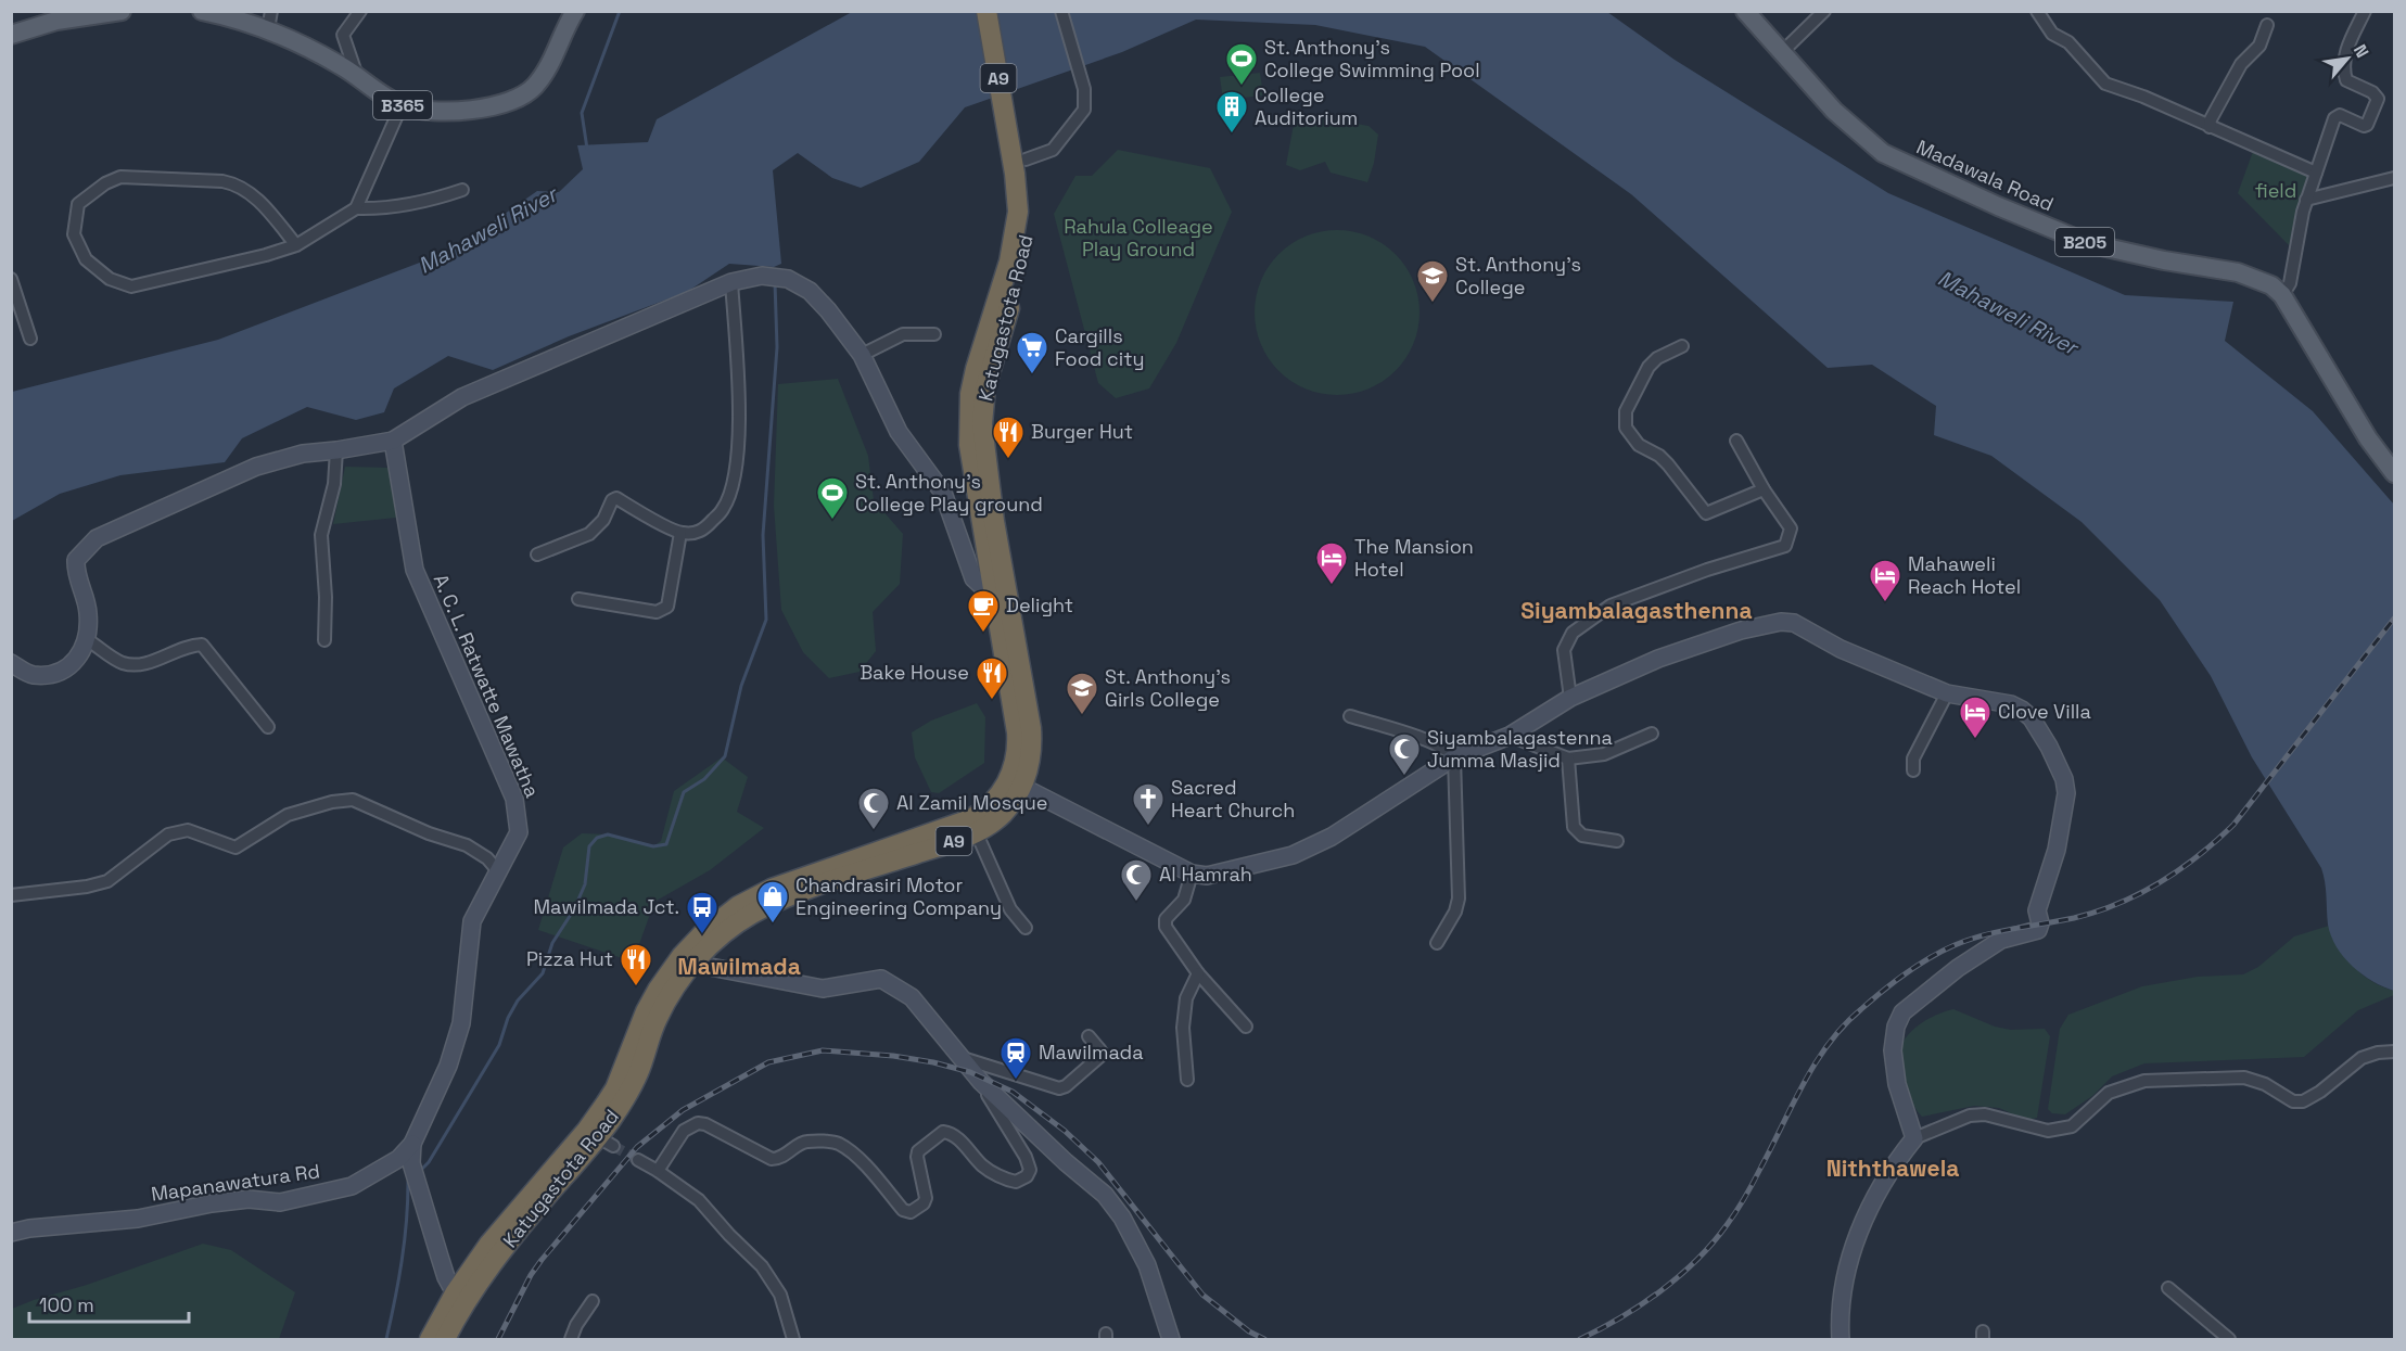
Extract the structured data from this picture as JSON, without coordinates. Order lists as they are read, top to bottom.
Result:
{
  "streets": {
    "highway": ["A9", "Katugastota Road"],
    "main road": ["B365", "Madawala Road", "B205"],
    "street": ["A. C. L. Ratwatte Mawatha", "Mapanawatura Rd"]
  },
  "crossings": [
    ["A9", "Katugastota Road"],
    ["Katugastota Road", "A. C. L. Ratwatte Mawatha"],
    ["A. C. L. Ratwatte Mawatha", "Mapanawatura Rd"]
  ],
  "districts": ["Siyambalagasthenna", "Mawilmada", "Niththawela"],
  "water": ["Mahaweli River"],
  "parks": ["field", "Rahula Colleage Play Ground"],
  "places": {
    "sports": ["St. Anthony's College Swimming Pool", "St. Anthony's College Play ground"],
    "building": ["College Auditorium"],
    "school or university": ["St. Anthony's College", "St. Anthony's Girls College"],
    "supermarket": ["Cargills Food city"],
    "restaurant": ["Burger Hut", "Bake House", "Pizza Hut"],
    "hotel": ["The Mansion Hotel", "Mahaweli Reach Hotel", "Clove Villa"],
    "cafe": ["Delight"],
    "mosque": ["Siyambalagastenna Jumma Masjid", "Al Zamil Mosque", "Al Hamrah"],
    "church": ["Sacred Heart Church"],
    "shop": ["Chandrasiri Motor Engineering Company"],
    "bus stop": ["Mawilmada Jct."],
    "station": ["Mawilmada"]
  },
  "scale_bar": "100 m",
  "north": "top right"
}
